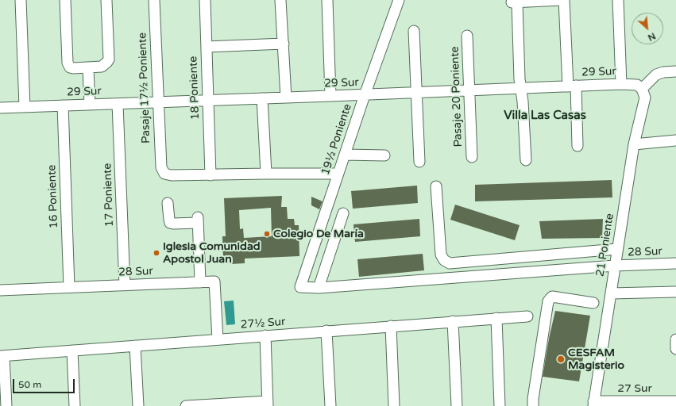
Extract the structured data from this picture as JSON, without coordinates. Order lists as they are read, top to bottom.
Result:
{
  "streets": {
    "street": [
      "29 Sur",
      "Pasaje 17½ Poniente",
      "18 Poniente",
      "Pasaje 20 Poniente",
      "19½ Poniente",
      "17 Poniente",
      "16 Poniente",
      "21 Poniente",
      "28 Sur",
      "27½ Sur",
      "27 Sur"
    ]
  },
  "crossings": [
    ["29 Sur", "Pasaje 17½ Poniente"],
    ["29 Sur", "18 Poniente"],
    ["29 Sur", "Pasaje 20 Poniente"],
    ["29 Sur", "19½ Poniente"],
    ["29 Sur", "17 Poniente"],
    ["29 Sur", "16 Poniente"],
    ["29 Sur", "21 Poniente"],
    ["Pasaje 17½ Poniente", "18 Poniente"],
    ["19½ Poniente", "28 Sur"],
    ["17 Poniente", "28 Sur"],
    ["16 Poniente", "28 Sur"],
    ["21 Poniente", "28 Sur"],
    ["21 Poniente", "27 Sur"],
    ["28 Sur", "27½ Sur"]
  ],
  "districts": ["Villa Las Casas"],
  "places": ["Colegio De María", "Iglesia Comunidad Apostol Juan", "CESFAM Magisterio"],
  "scale_bar": "50 m",
  "north": "bottom right"
}
